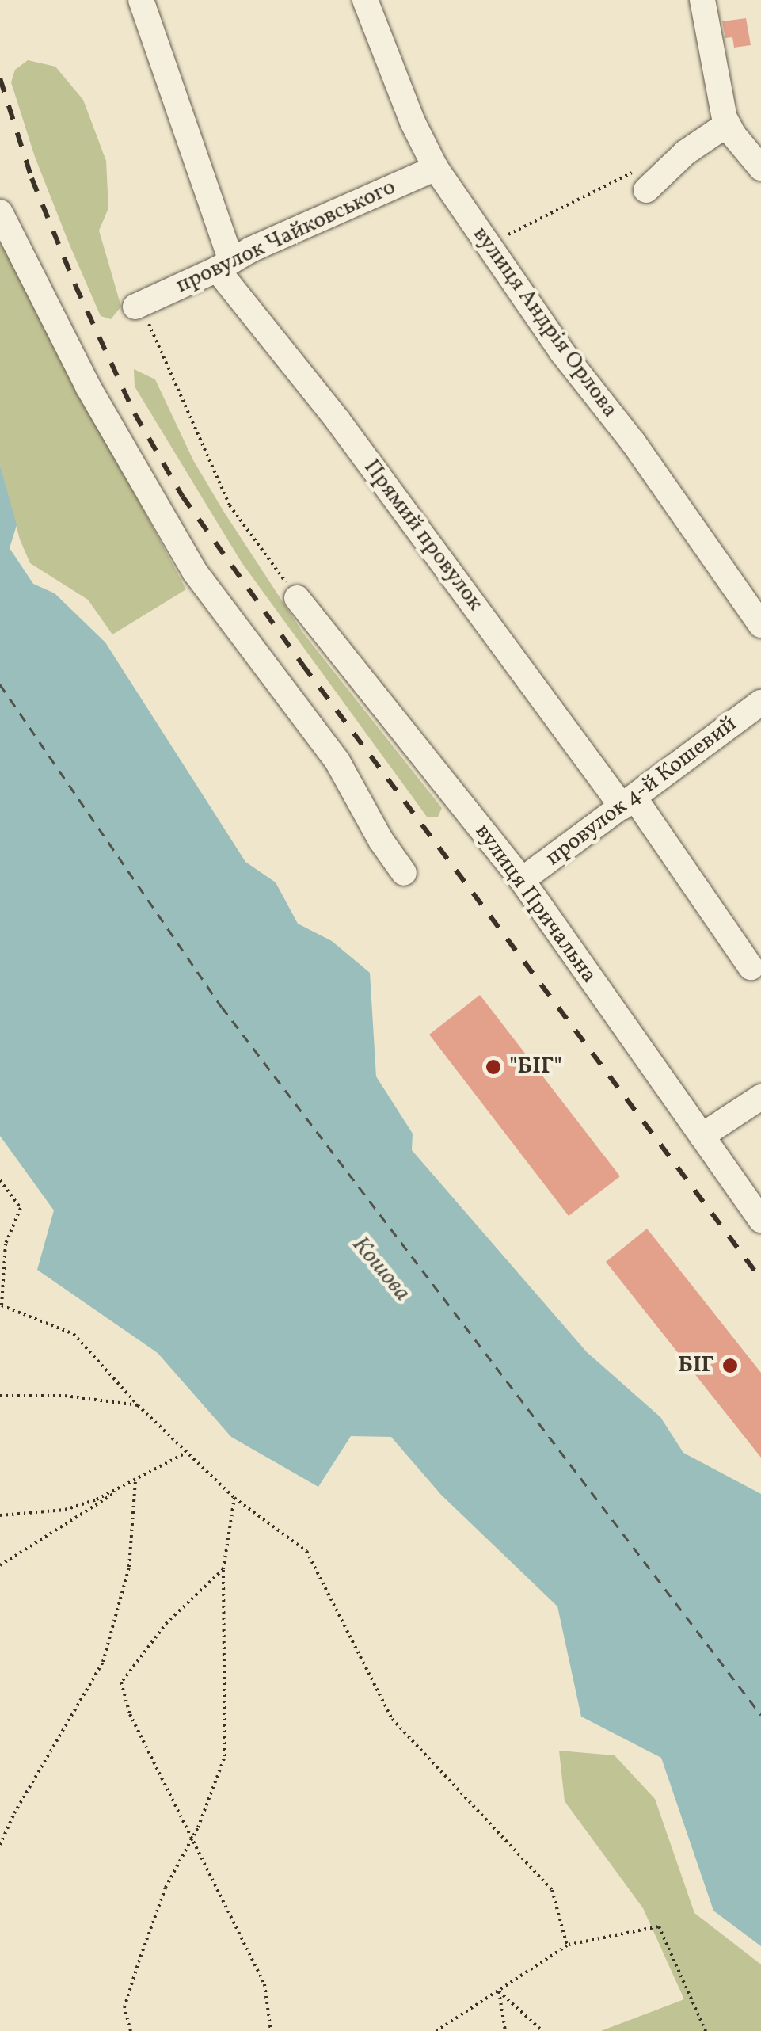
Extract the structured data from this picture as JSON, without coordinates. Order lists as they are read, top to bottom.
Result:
{
  "streets": {
    "street": [
      "провулок Чайковського",
      "вулиця Андрія Орлова",
      "Прямий провулок",
      "провулок 4-й Кошевий",
      "вулиця Причальна"
    ]
  },
  "crossings": [
    ["провулок Чайковського", "вулиця Андрія Орлова"],
    ["провулок Чайковського", "Прямий провулок"],
    ["Прямий провулок", "провулок 4-й Кошевий"],
    ["провулок 4-й Кошевий", "вулиця Причальна"]
  ],
  "water": ["Кошова"],
  "places": ["\"БІГ\"", "БІГ"]
}
